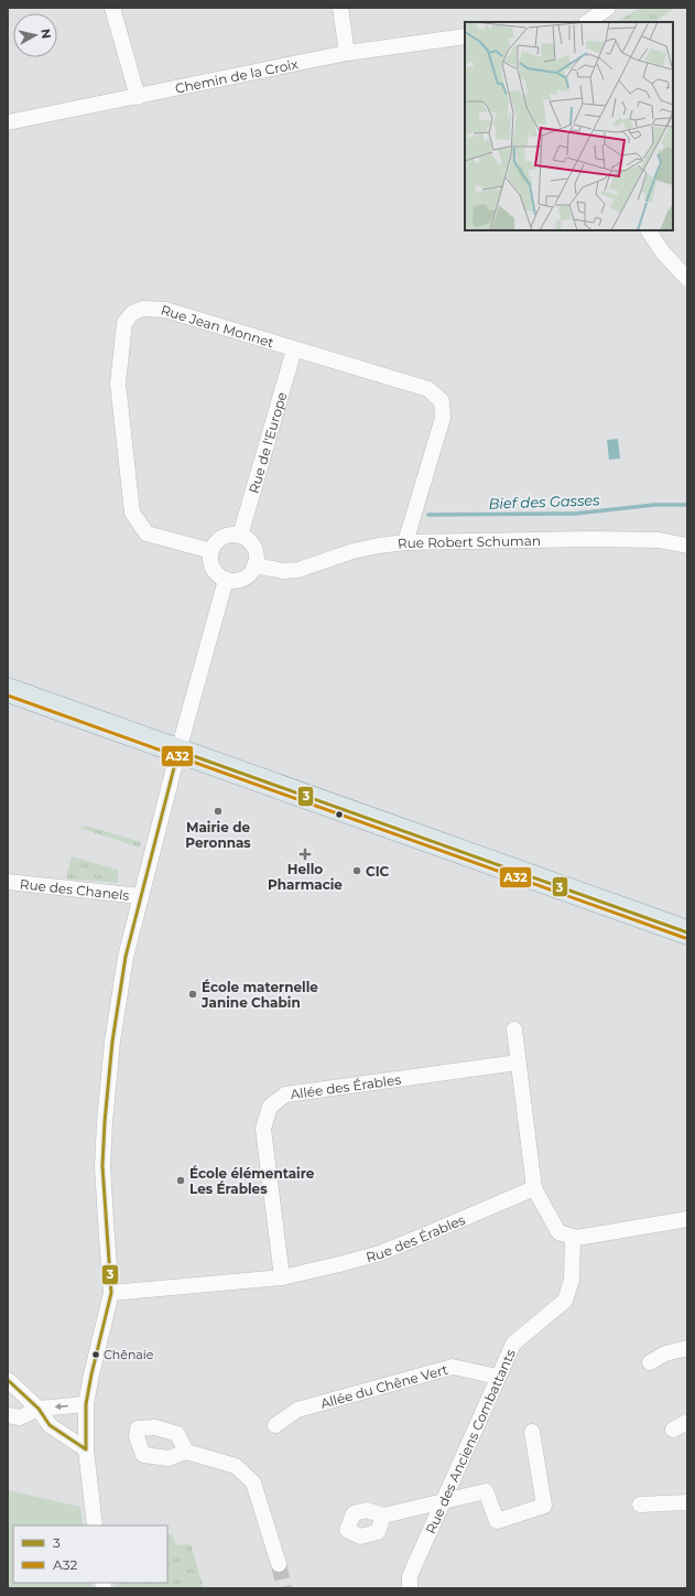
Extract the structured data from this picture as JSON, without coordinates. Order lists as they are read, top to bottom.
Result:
{
  "streets": {
    "street": [
      "Chemin de la Croix",
      "Rue Jean Monnet",
      "Rue de l'Europe",
      "Rue Robert Schuman",
      "Rue des Chanels",
      "Allée des Érables",
      "Rue des Érables",
      "Allée du Chêne Vert",
      "Rue des Anciens Combattants"
    ]
  },
  "crossings": [
    ["Rue Jean Monnet", "Rue de l'Europe"],
    ["Rue Jean Monnet", "Rue Robert Schuman"],
    ["Rue de l'Europe", "Rue Robert Schuman"],
    ["Allée des Érables", "Rue des Érables"],
    ["Allée du Chêne Vert", "Rue des Anciens Combattants"]
  ],
  "water": ["Bief des Gasses"],
  "places": {
    "other": [
      "Mairie de Peronnas",
      "CIC",
      "École maternelle Janine Chabin",
      "École élémentaire Les Érables",
      "Chênaie"
    ],
    "health": ["Hello Pharmacie"]
  },
  "lines": ["transit line A32", "transit line 3"],
  "legend": ["3", "A32"],
  "north": "right"
}
